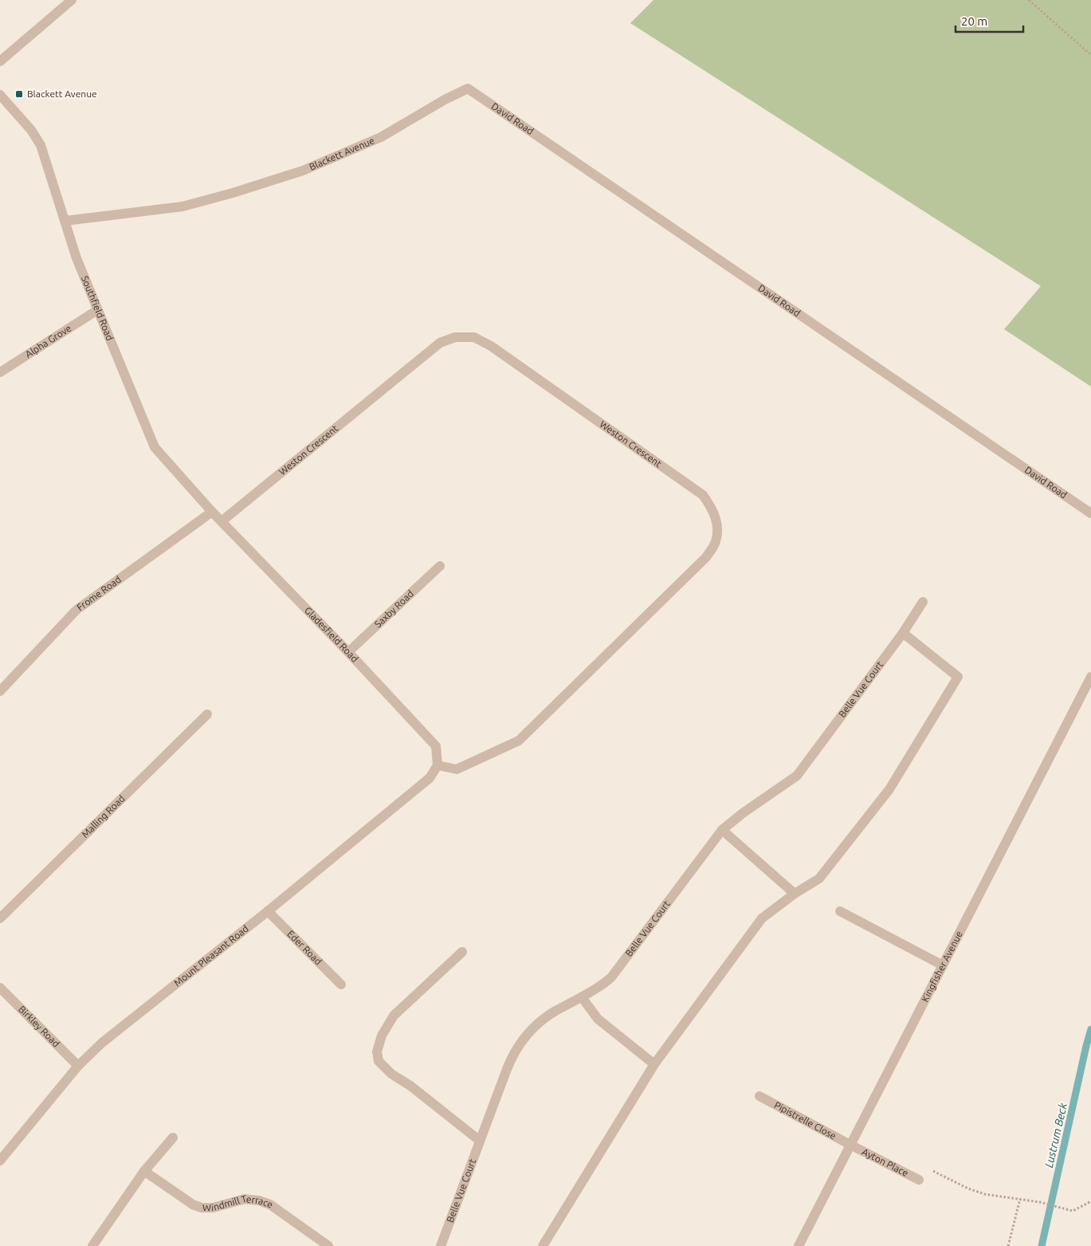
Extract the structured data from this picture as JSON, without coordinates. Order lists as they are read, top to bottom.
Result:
{
  "streets": {
    "street": [
      "David Road",
      "Blackett Avenue",
      "Southfield Road",
      "Alpha Grove",
      "Weston Crescent",
      "Frome Road",
      "Saxby Road",
      "Gladesfield Road",
      "Belle Vue Court",
      "Malling Road",
      "Eder Road",
      "Mount Pleasant Road",
      "Kingfisher Avenue",
      "Birkley Road",
      "Pipistrelle Close",
      "Ayton Place",
      "Windmill Terrace"
    ]
  },
  "crossings": [
    ["David Road", "Blackett Avenue"],
    ["Blackett Avenue", "Southfield Road"],
    ["Southfield Road", "Alpha Grove"],
    ["Southfield Road", "Frome Road"],
    ["Southfield Road", "Gladesfield Road"],
    ["Weston Crescent", "Gladesfield Road"],
    ["Weston Crescent", "Mount Pleasant Road"],
    ["Frome Road", "Gladesfield Road"],
    ["Saxby Road", "Gladesfield Road"],
    ["Gladesfield Road", "Mount Pleasant Road"],
    ["Eder Road", "Mount Pleasant Road"],
    ["Mount Pleasant Road", "Birkley Road"],
    ["Kingfisher Avenue", "Pipistrelle Close"],
    ["Kingfisher Avenue", "Ayton Place"],
    ["Pipistrelle Close", "Ayton Place"]
  ],
  "water": ["Lustrum Beck"],
  "places": {
    "transit": ["Blackett Avenue"]
  },
  "scale_bar": "20 m"
}
